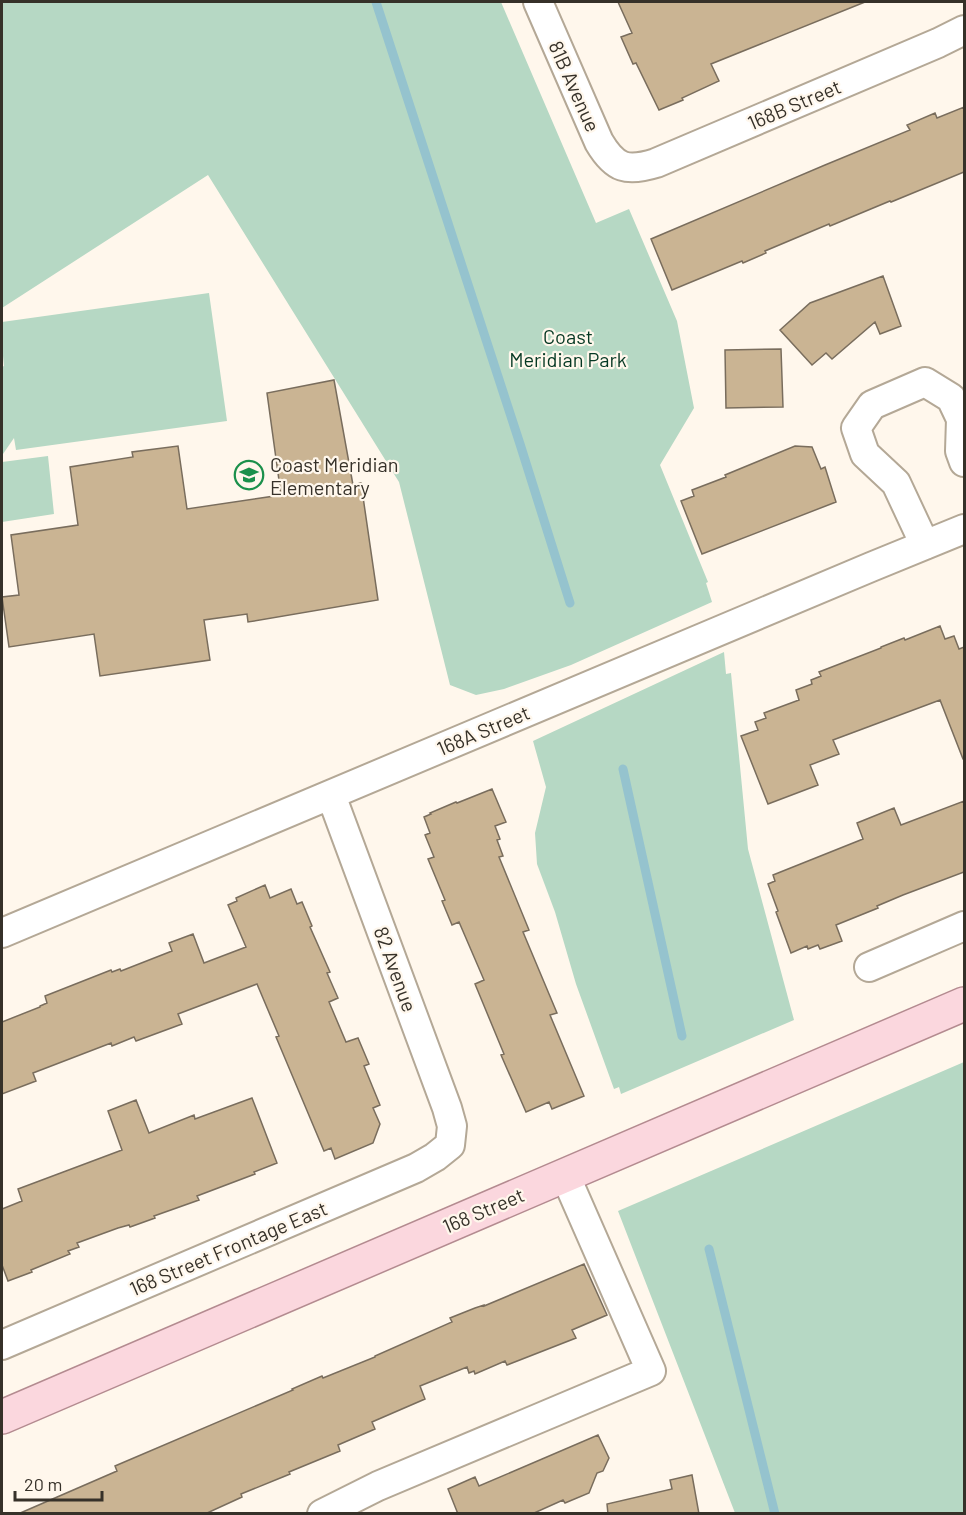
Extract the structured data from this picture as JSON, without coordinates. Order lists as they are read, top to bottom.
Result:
{
  "streets": {
    "main road": ["168 Street"],
    "street": [
      "81B Avenue",
      "168B Street",
      "168A Street",
      "82 Avenue",
      "168 Street Frontage East"
    ]
  },
  "crossings": [
    ["81B Avenue", "168B Street"],
    ["168A Street", "82 Avenue"],
    ["82 Avenue", "168 Street Frontage East"]
  ],
  "parks": ["Coast Meridian Park"],
  "places": {
    "school or university": ["Coast Meridian Elementary"]
  },
  "scale_bar": "20 m"
}
